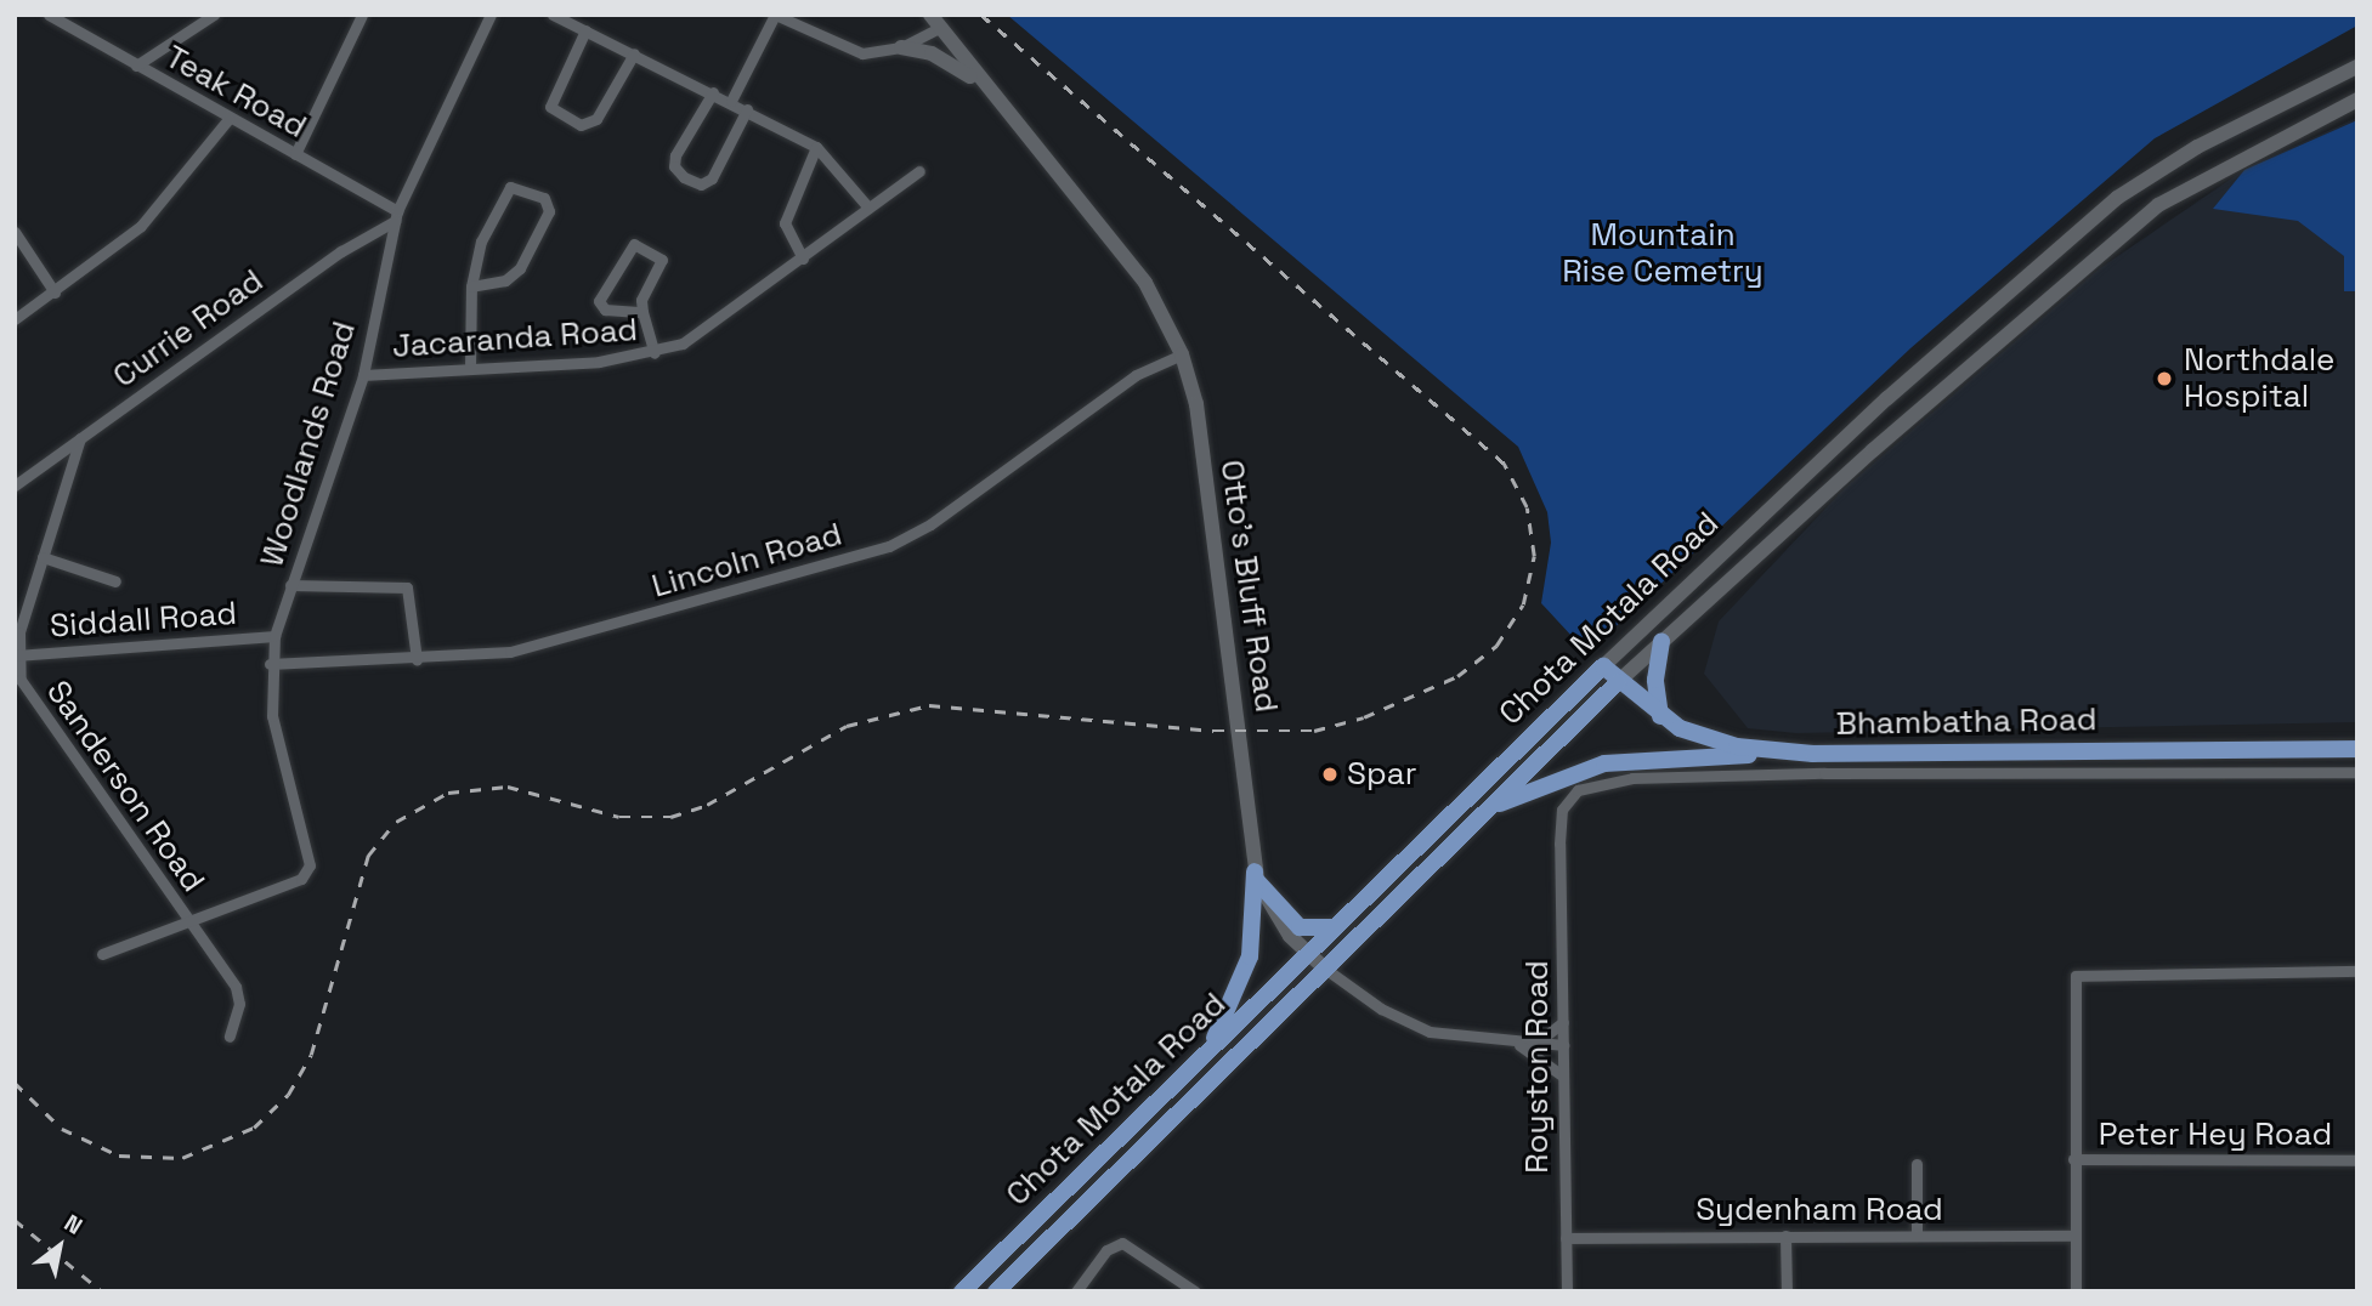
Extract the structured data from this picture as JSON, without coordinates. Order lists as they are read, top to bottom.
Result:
{
  "streets": {
    "main road": ["Chota Motala Road", "Bhambatha Road"],
    "street": [
      "Teak Road",
      "Currie Road",
      "Jacaranda Road",
      "Woodlands Road",
      "Lincoln Road",
      "Otto's Bluff Road",
      "Siddall Road",
      "Sanderson Road",
      "Royston Road",
      "Peter Hey Road",
      "Sydenham Road"
    ]
  },
  "crossings": [
    ["Teak Road", "Currie Road"],
    ["Teak Road", "Woodlands Road"],
    ["Currie Road", "Woodlands Road"],
    ["Currie Road", "Sanderson Road"],
    ["Jacaranda Road", "Woodlands Road"],
    ["Woodlands Road", "Lincoln Road"],
    ["Woodlands Road", "Siddall Road"],
    ["Woodlands Road", "Sanderson Road"],
    ["Lincoln Road", "Otto's Bluff Road"],
    ["Otto's Bluff Road", "Chota Motala Road"],
    ["Otto's Bluff Road", "Royston Road"],
    ["Chota Motala Road", "Bhambatha Road"],
    ["Siddall Road", "Sanderson Road"],
    ["Royston Road", "Sydenham Road"]
  ],
  "parks": ["Mountain Rise Cemetry"],
  "places": ["Northdale Hospital", "Spar"],
  "north": "top right"
}
